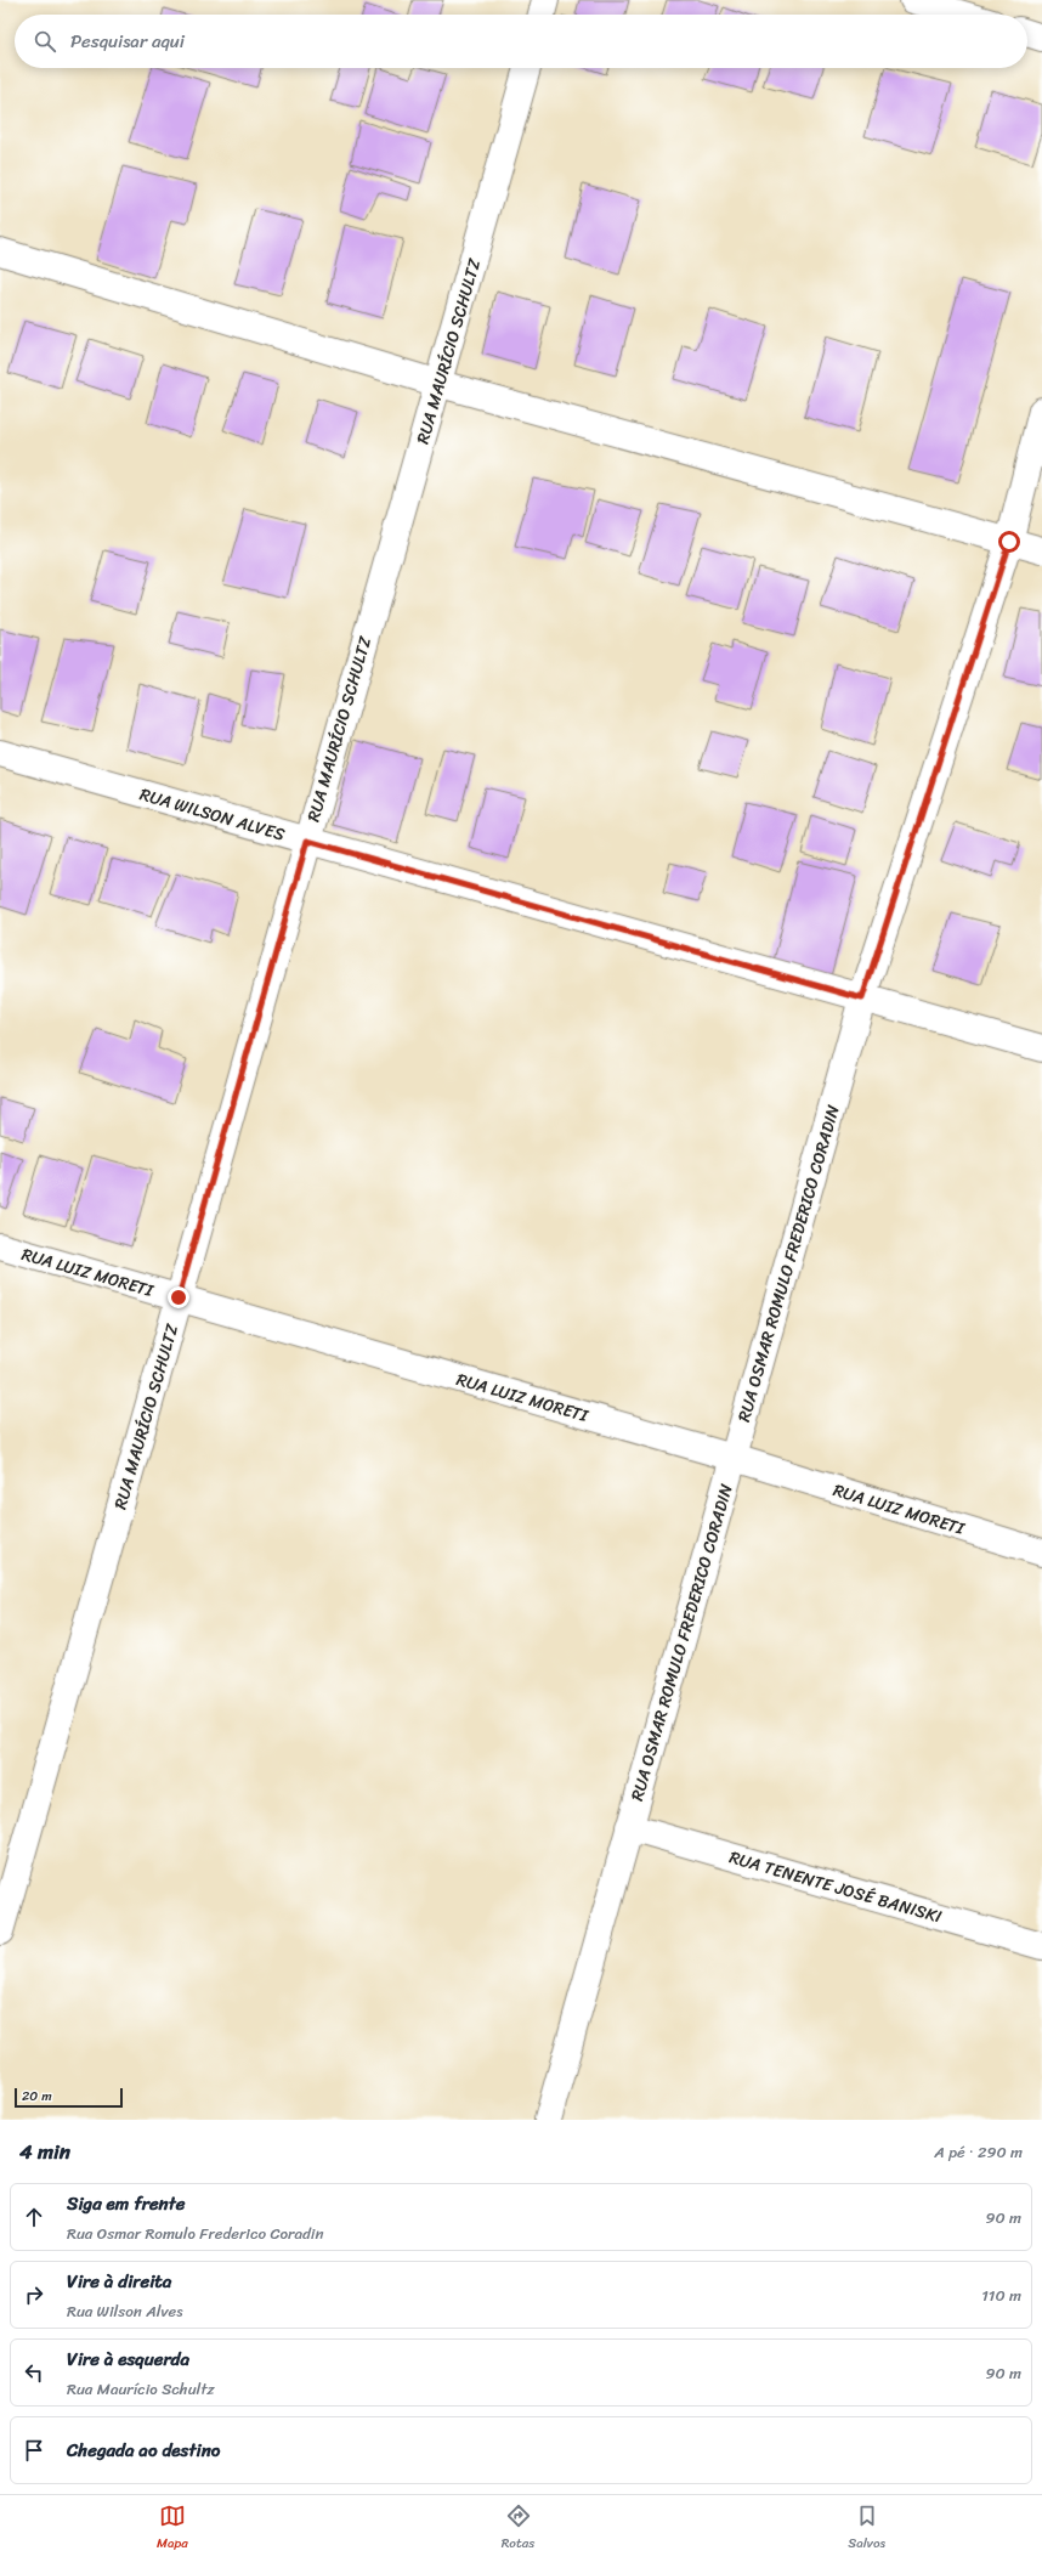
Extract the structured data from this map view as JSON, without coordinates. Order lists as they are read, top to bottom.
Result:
{
  "streets": {
    "street": [
      "RUA MAURÍCIO SCHULTZ",
      "RUA WILSON ALVES",
      "RUA OSMAR ROMULO FREDERICO CORADIN",
      "RUA LUIZ MORETI",
      "RUA TENENTE JOSÉ BANISKI"
    ]
  },
  "crossings": [
    ["RUA MAURÍCIO SCHULTZ", "RUA WILSON ALVES"],
    ["RUA MAURÍCIO SCHULTZ", "RUA LUIZ MORETI"],
    ["RUA WILSON ALVES", "RUA OSMAR ROMULO FREDERICO CORADIN"],
    ["RUA OSMAR ROMULO FREDERICO CORADIN", "RUA LUIZ MORETI"],
    ["RUA OSMAR ROMULO FREDERICO CORADIN", "RUA TENENTE JOSÉ BANISKI"]
  ],
  "scale_bar": "20 m",
  "page": {
    "search": "Pesquisar aqui",
    "scale": "20 m",
    "heading": ["4 min", "A pé · 290 m"],
    "list": [
      ["Siga em frente", "Rua Osmar Romulo Frederico Coradin", "90 m"],
      ["Vire à direita", "Rua Wilson Alves", "110 m"],
      ["Vire à esquerda", "Rua Maurício Schultz", "90 m"],
      "Chegada ao destino"
    ],
    "nav": ["Mapa", "Rotas", "Salvos"]
  }
}
